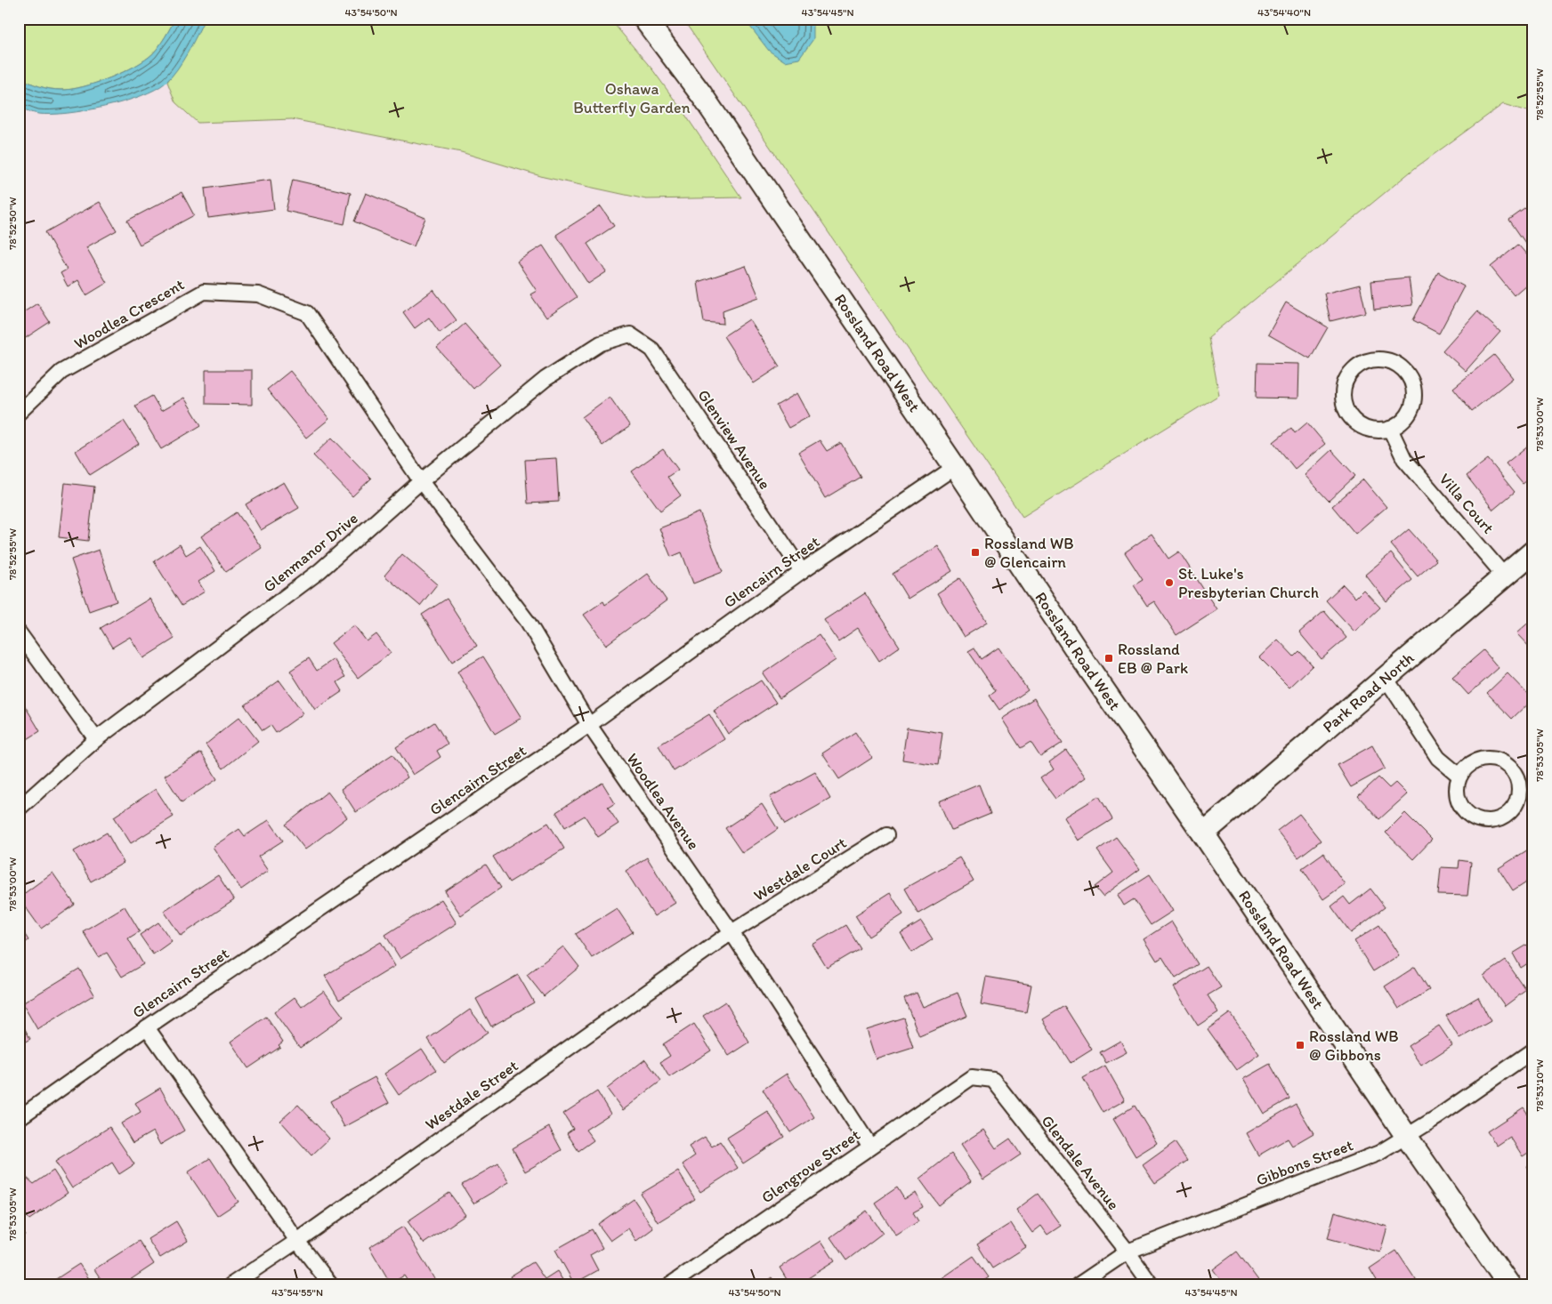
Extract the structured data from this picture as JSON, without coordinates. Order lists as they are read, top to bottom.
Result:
{
  "streets": {
    "main road": ["Rossland Road West", "Park Road North"],
    "street": [
      "Woodlea Crescent",
      "Glenview Avenue",
      "Villa Court",
      "Glenmanor Drive",
      "Glencairn Street",
      "Woodlea Avenue",
      "Westdale Court",
      "Westdale Street",
      "Glendale Avenue",
      "Gibbons Street",
      "Glengrove Street"
    ]
  },
  "crossings": [
    ["Woodlea Crescent", "Glenmanor Drive"],
    ["Woodlea Crescent", "Woodlea Avenue"],
    ["Rossland Road West", "Glencairn Street"],
    ["Rossland Road West", "Park Road North"],
    ["Rossland Road West", "Gibbons Street"],
    ["Glenview Avenue", "Glenmanor Drive"],
    ["Glenview Avenue", "Glencairn Street"],
    ["Villa Court", "Park Road North"],
    ["Glenmanor Drive", "Woodlea Avenue"],
    ["Glencairn Street", "Woodlea Avenue"],
    ["Woodlea Avenue", "Westdale Court"],
    ["Woodlea Avenue", "Westdale Street"],
    ["Woodlea Avenue", "Glengrove Street"],
    ["Westdale Court", "Westdale Street"],
    ["Glendale Avenue", "Gibbons Street"],
    ["Glendale Avenue", "Glengrove Street"]
  ],
  "parks": ["Oshawa Butterfly Garden"],
  "places": {
    "transit": ["Rossland WB @ Glencairn", "Rossland EB @ Park", "Rossland WB @ Gibbons"],
    "other": ["St. Luke's Presbyterian Church"]
  },
  "coordinates": [
    "43°54'50\"N",
    "43°54'45\"N",
    "43°54'40\"N",
    "78°52'55\"W",
    "78°52'50\"W",
    "78°53'00\"W",
    "78°53'05\"W",
    "78°53'10\"W",
    "43°54'55\"N"
  ]
}
